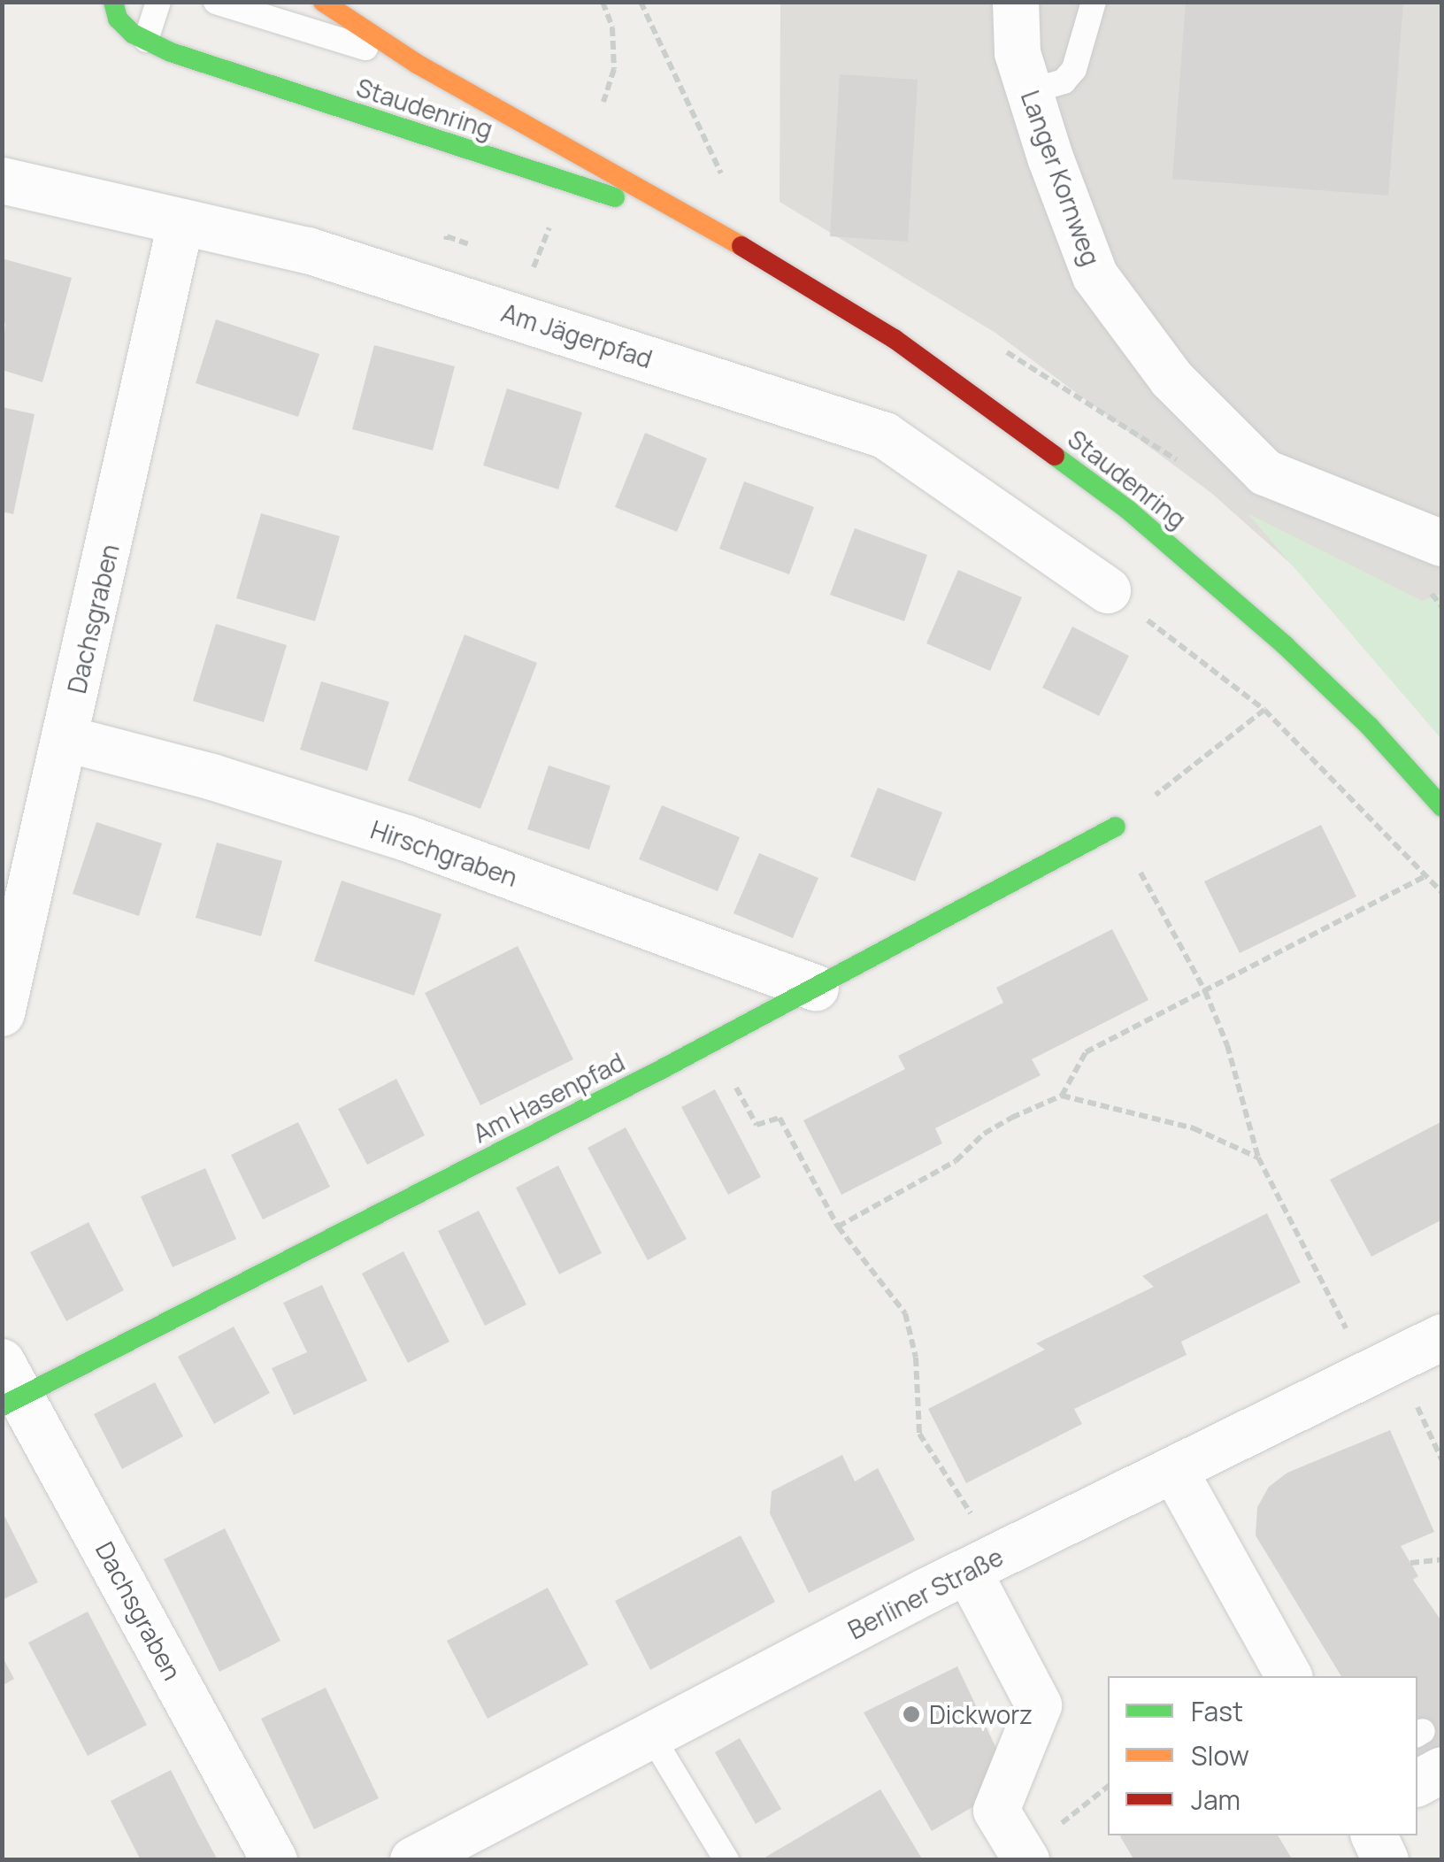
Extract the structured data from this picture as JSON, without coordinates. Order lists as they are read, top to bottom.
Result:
{
  "streets": {
    "main road": ["Staudenring", "Am Hasenpfad"],
    "street": [
      "Langer Kornweg",
      "Am Jägerpfad",
      "Dachsgraben",
      "Hirschgraben",
      "Berliner Straße"
    ]
  },
  "crossings": [
    ["Am Jägerpfad", "Dachsgraben"],
    ["Dachsgraben", "Hirschgraben"],
    ["Dachsgraben", "Am Hasenpfad"],
    ["Hirschgraben", "Am Hasenpfad"]
  ],
  "places": ["Dickworz"],
  "legend": ["Fast", "Slow", "Jam"]
}
